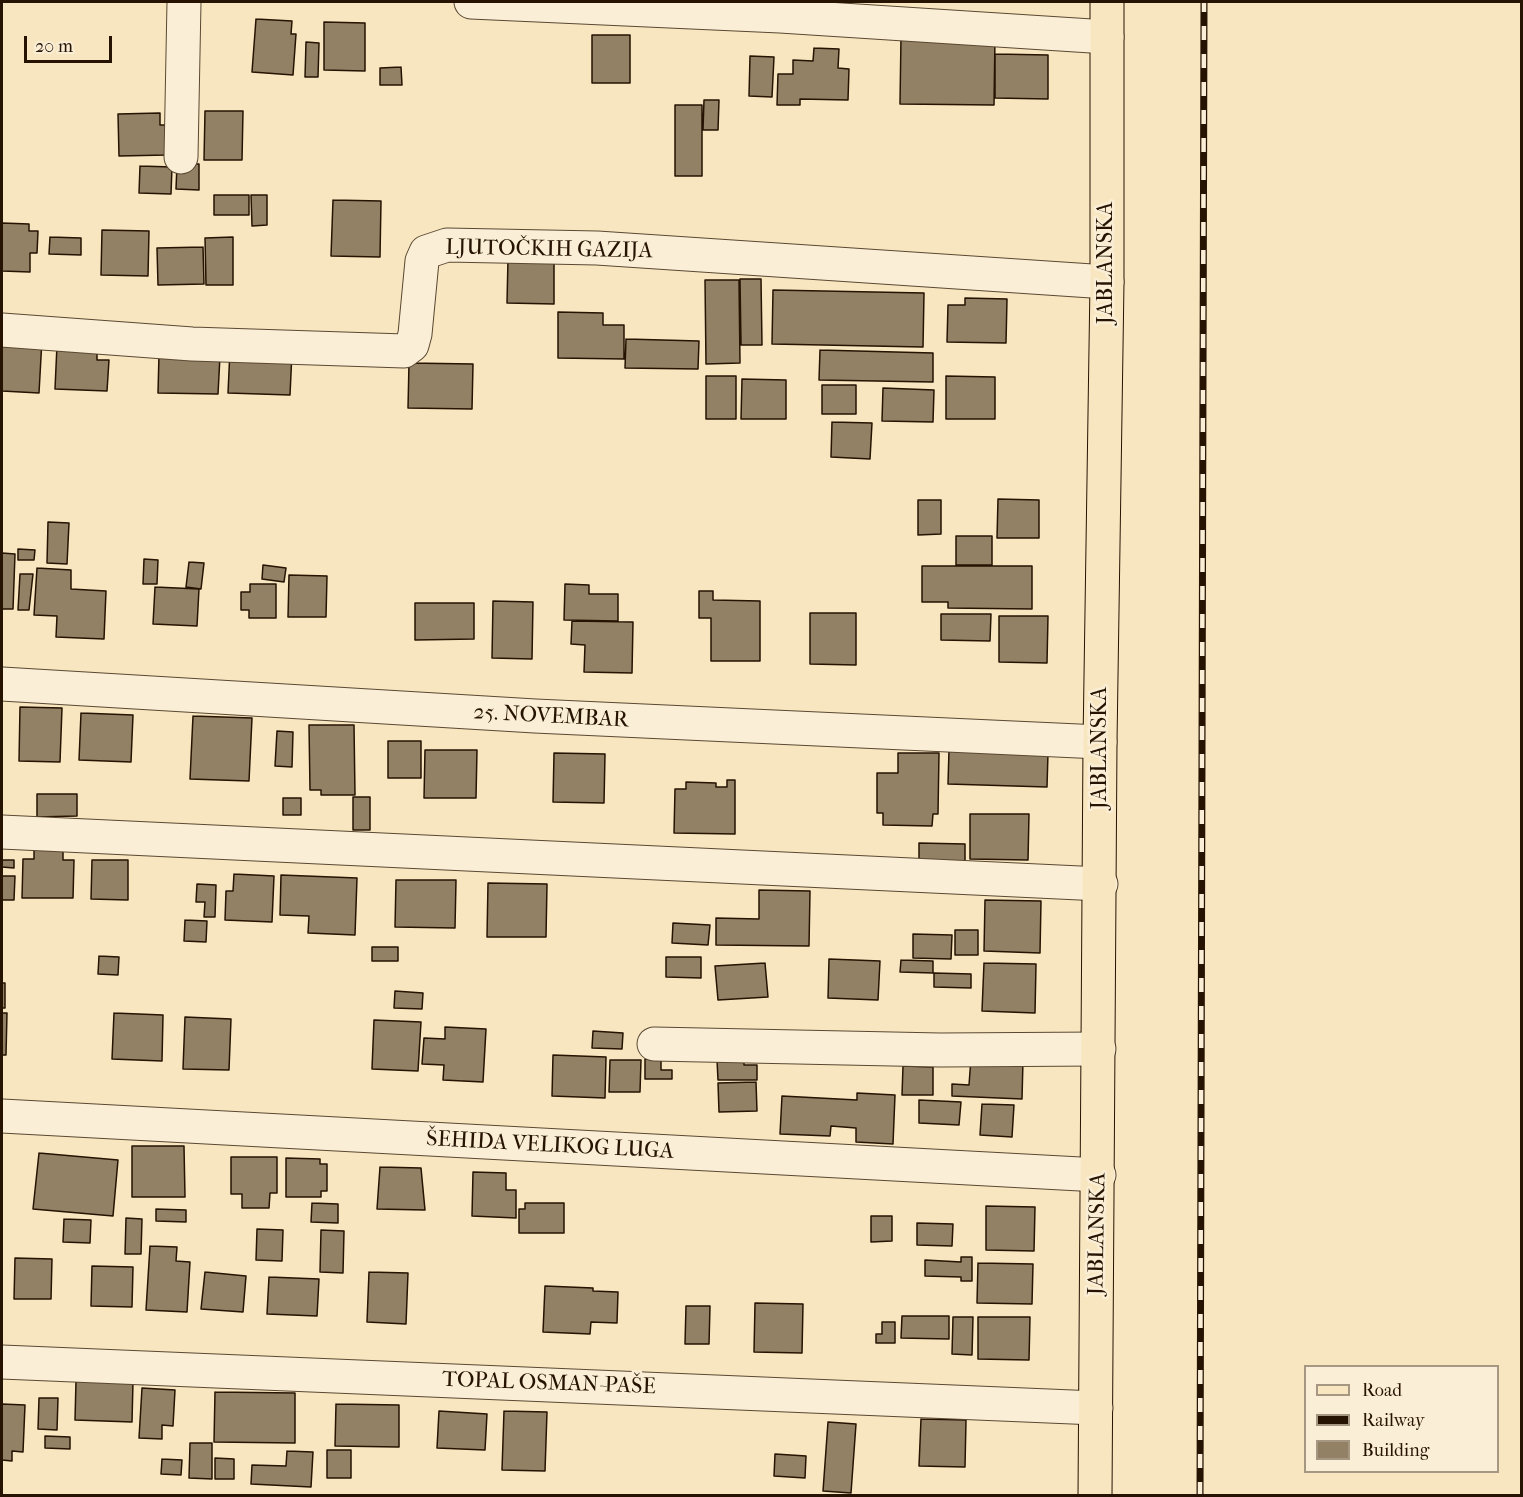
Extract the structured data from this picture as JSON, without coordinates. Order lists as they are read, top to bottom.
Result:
{
  "streets": {
    "main road": ["JABLANSKA"],
    "street": [
      "LJUTOČKIH GAZIJA",
      "25. NOVEMBAR",
      "ŠEHIDA VELIKOG LUGA",
      "TOPAL OSMAN-PAŠE"
    ]
  },
  "crossings": [
    ["LJUTOČKIH GAZIJA", "JABLANSKA"],
    ["JABLANSKA", "25. NOVEMBAR"],
    ["JABLANSKA", "ŠEHIDA VELIKOG LUGA"],
    ["JABLANSKA", "TOPAL OSMAN-PAŠE"]
  ],
  "legend": ["Road", "Railway", "Building"],
  "scale_bar": "20 m"
}
